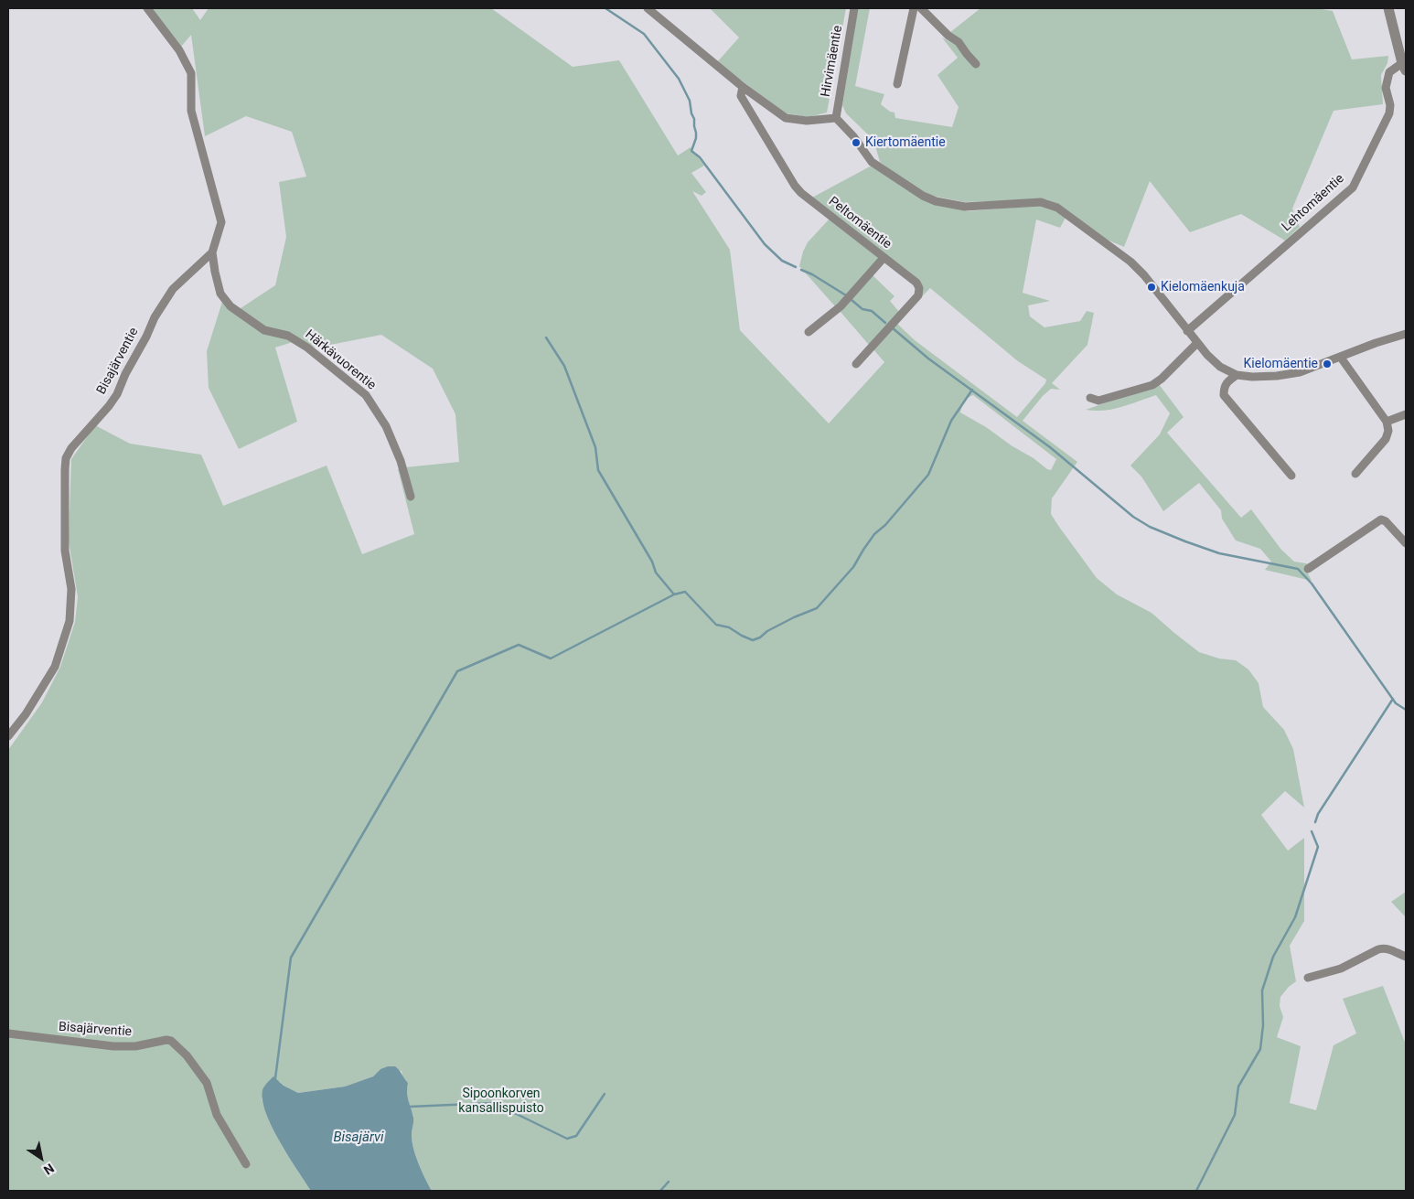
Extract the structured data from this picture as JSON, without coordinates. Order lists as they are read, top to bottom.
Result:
{
  "streets": {
    "street": [
      "Hirvimäentie",
      "Lehtomäentie",
      "Peltomäentie",
      "Härkävuorentie",
      "Bisajärventie"
    ]
  },
  "crossings": [
    ["Härkävuorentie", "Bisajärventie"]
  ],
  "water": ["Bisajärvi"],
  "parks": ["Sipoonkorven kansallispuisto"],
  "places": ["Kiertomäentie", "Kielomäenkuja", "Kielomäentie"],
  "north": "bottom right"
}
